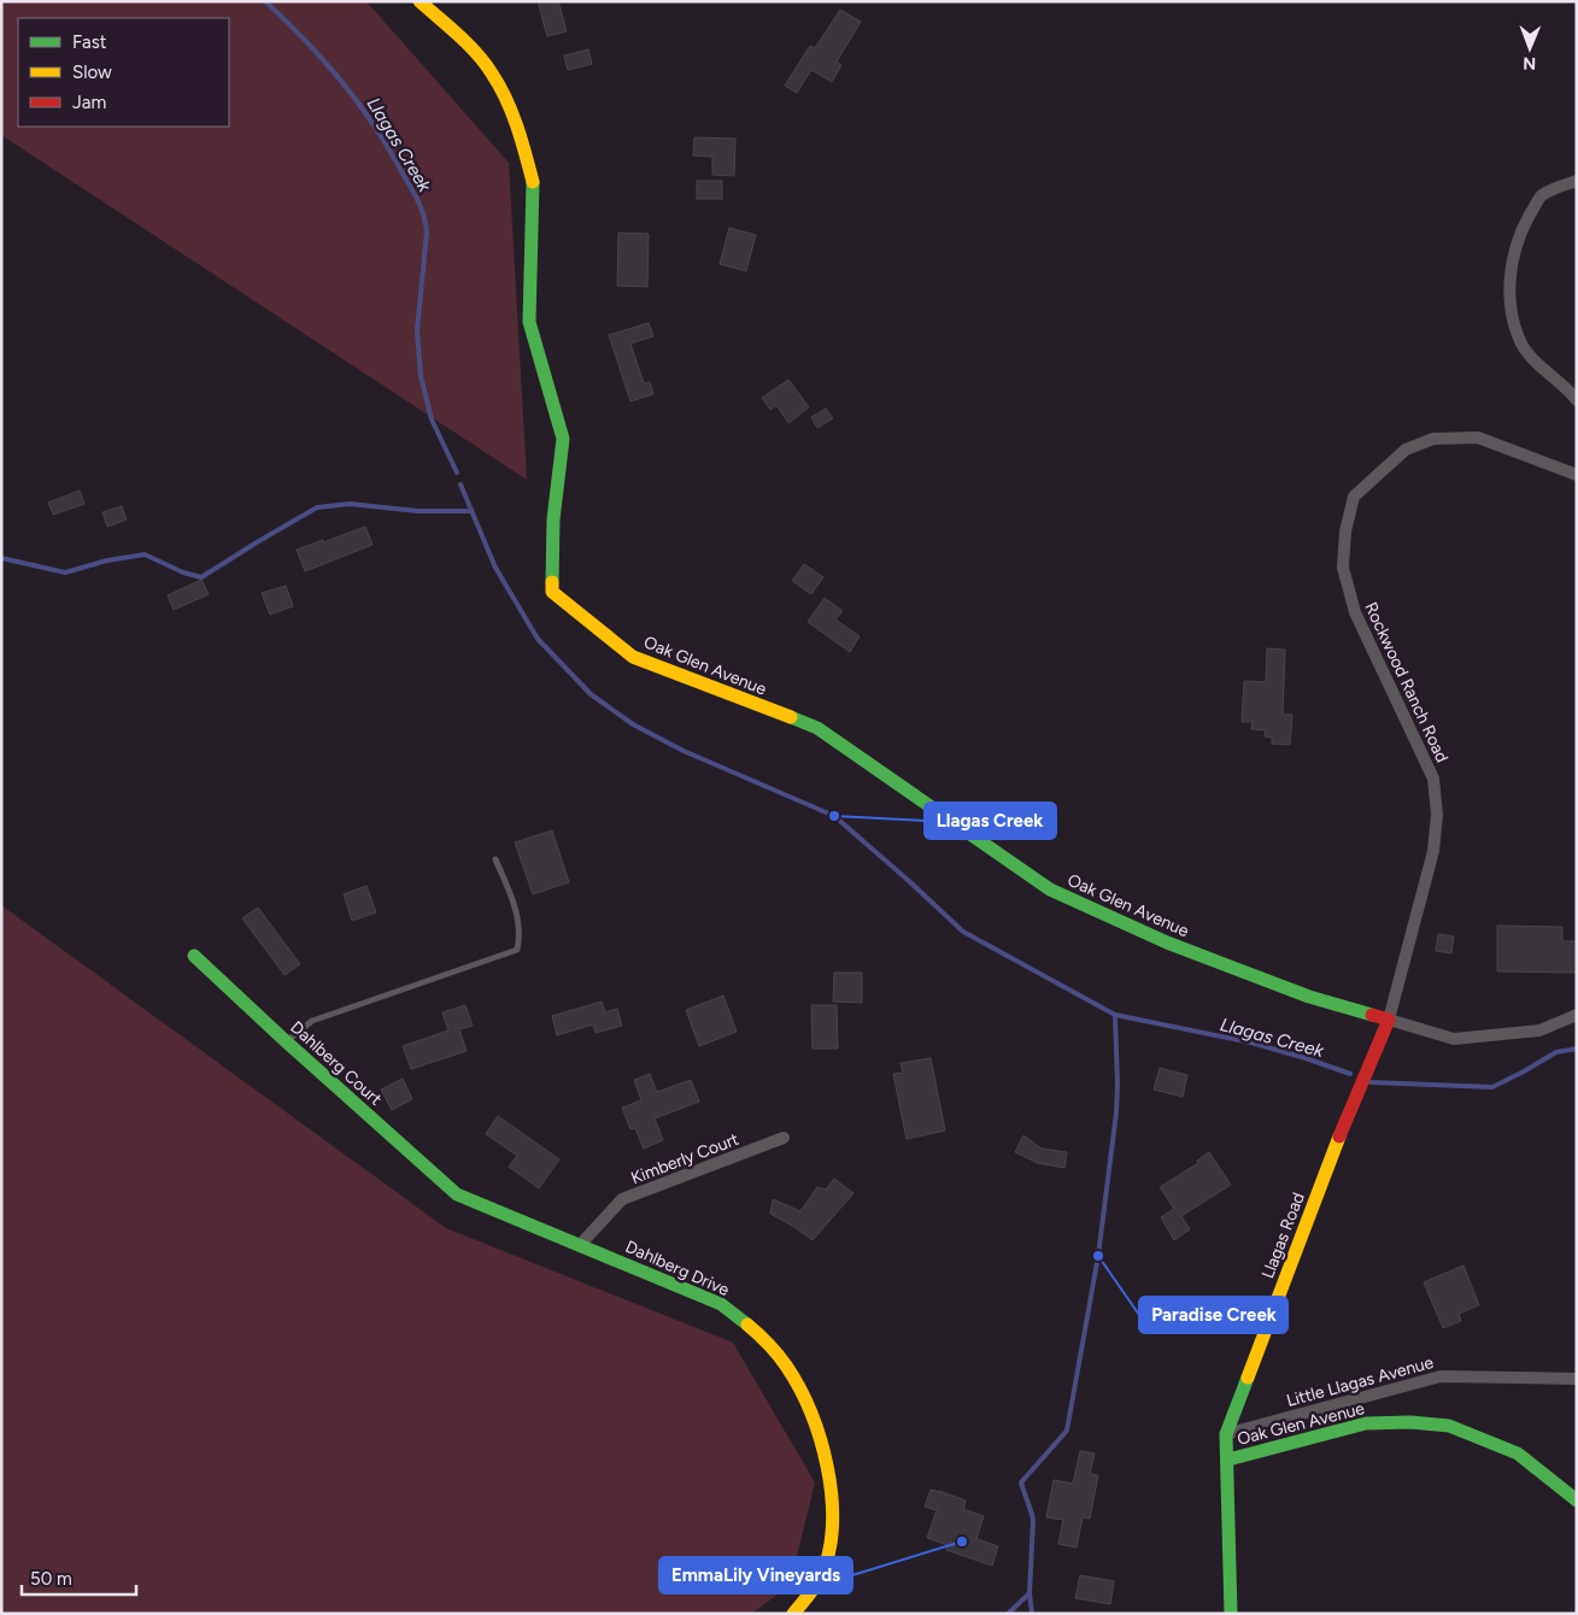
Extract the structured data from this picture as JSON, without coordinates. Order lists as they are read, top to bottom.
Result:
{
  "streets": {
    "street": [
      "Oak Glen Avenue",
      "Rockwood Ranch Road",
      "Dahlberg Court",
      "Kimberly Court",
      "Llagas Road",
      "Dahlberg Drive",
      "Little Llagas Avenue"
    ]
  },
  "crossings": [
    ["Oak Glen Avenue", "Rockwood Ranch Road"],
    ["Oak Glen Avenue", "Llagas Road"],
    ["Rockwood Ranch Road", "Llagas Road"],
    ["Dahlberg Court", "Dahlberg Drive"],
    ["Kimberly Court", "Dahlberg Drive"],
    ["Llagas Road", "Little Llagas Avenue"]
  ],
  "water": ["Llagas Creek"],
  "places": ["Llagas Creek", "Paradise Creek", "EmmaLily Vineyards"],
  "legend": ["Fast", "Slow", "Jam"],
  "scale_bar": "50 m",
  "north": "bottom"
}
